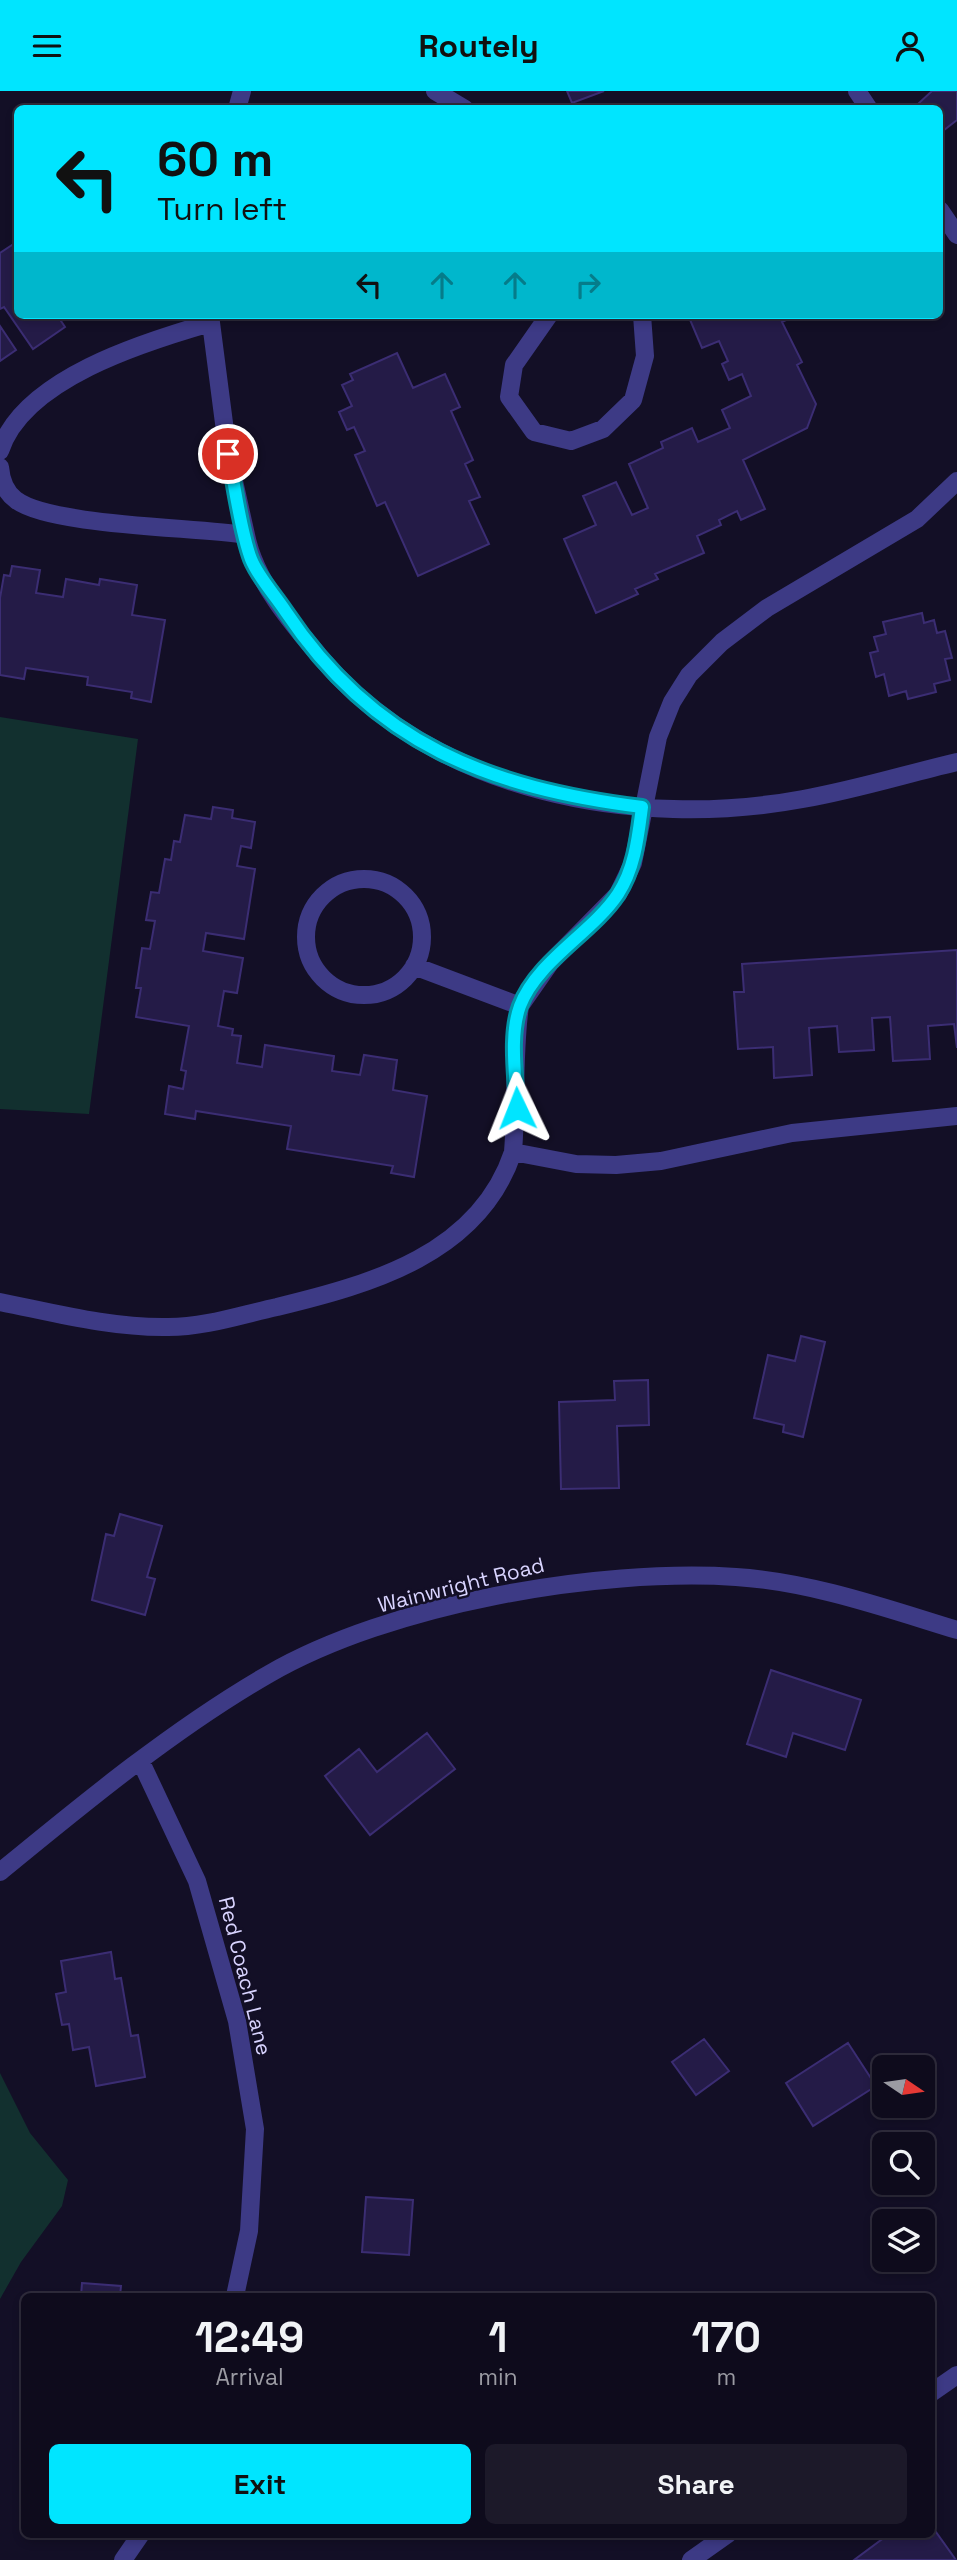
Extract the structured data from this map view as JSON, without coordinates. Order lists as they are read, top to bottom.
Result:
{
  "streets": {
    "street": ["Wainwright Road", "Red Coach Lane"]
  },
  "crossings": [
    ["Wainwright Road", "Red Coach Lane"]
  ],
  "north": "right",
  "page": {
    "header": "Routely",
    "turn": ["60 m", "Turn left"],
    "eta": [
      "12:49",
      "Arrival",
      "1",
      "min",
      "170",
      "m"
    ],
    "buttons": ["Exit", "Share"]
  }
}
